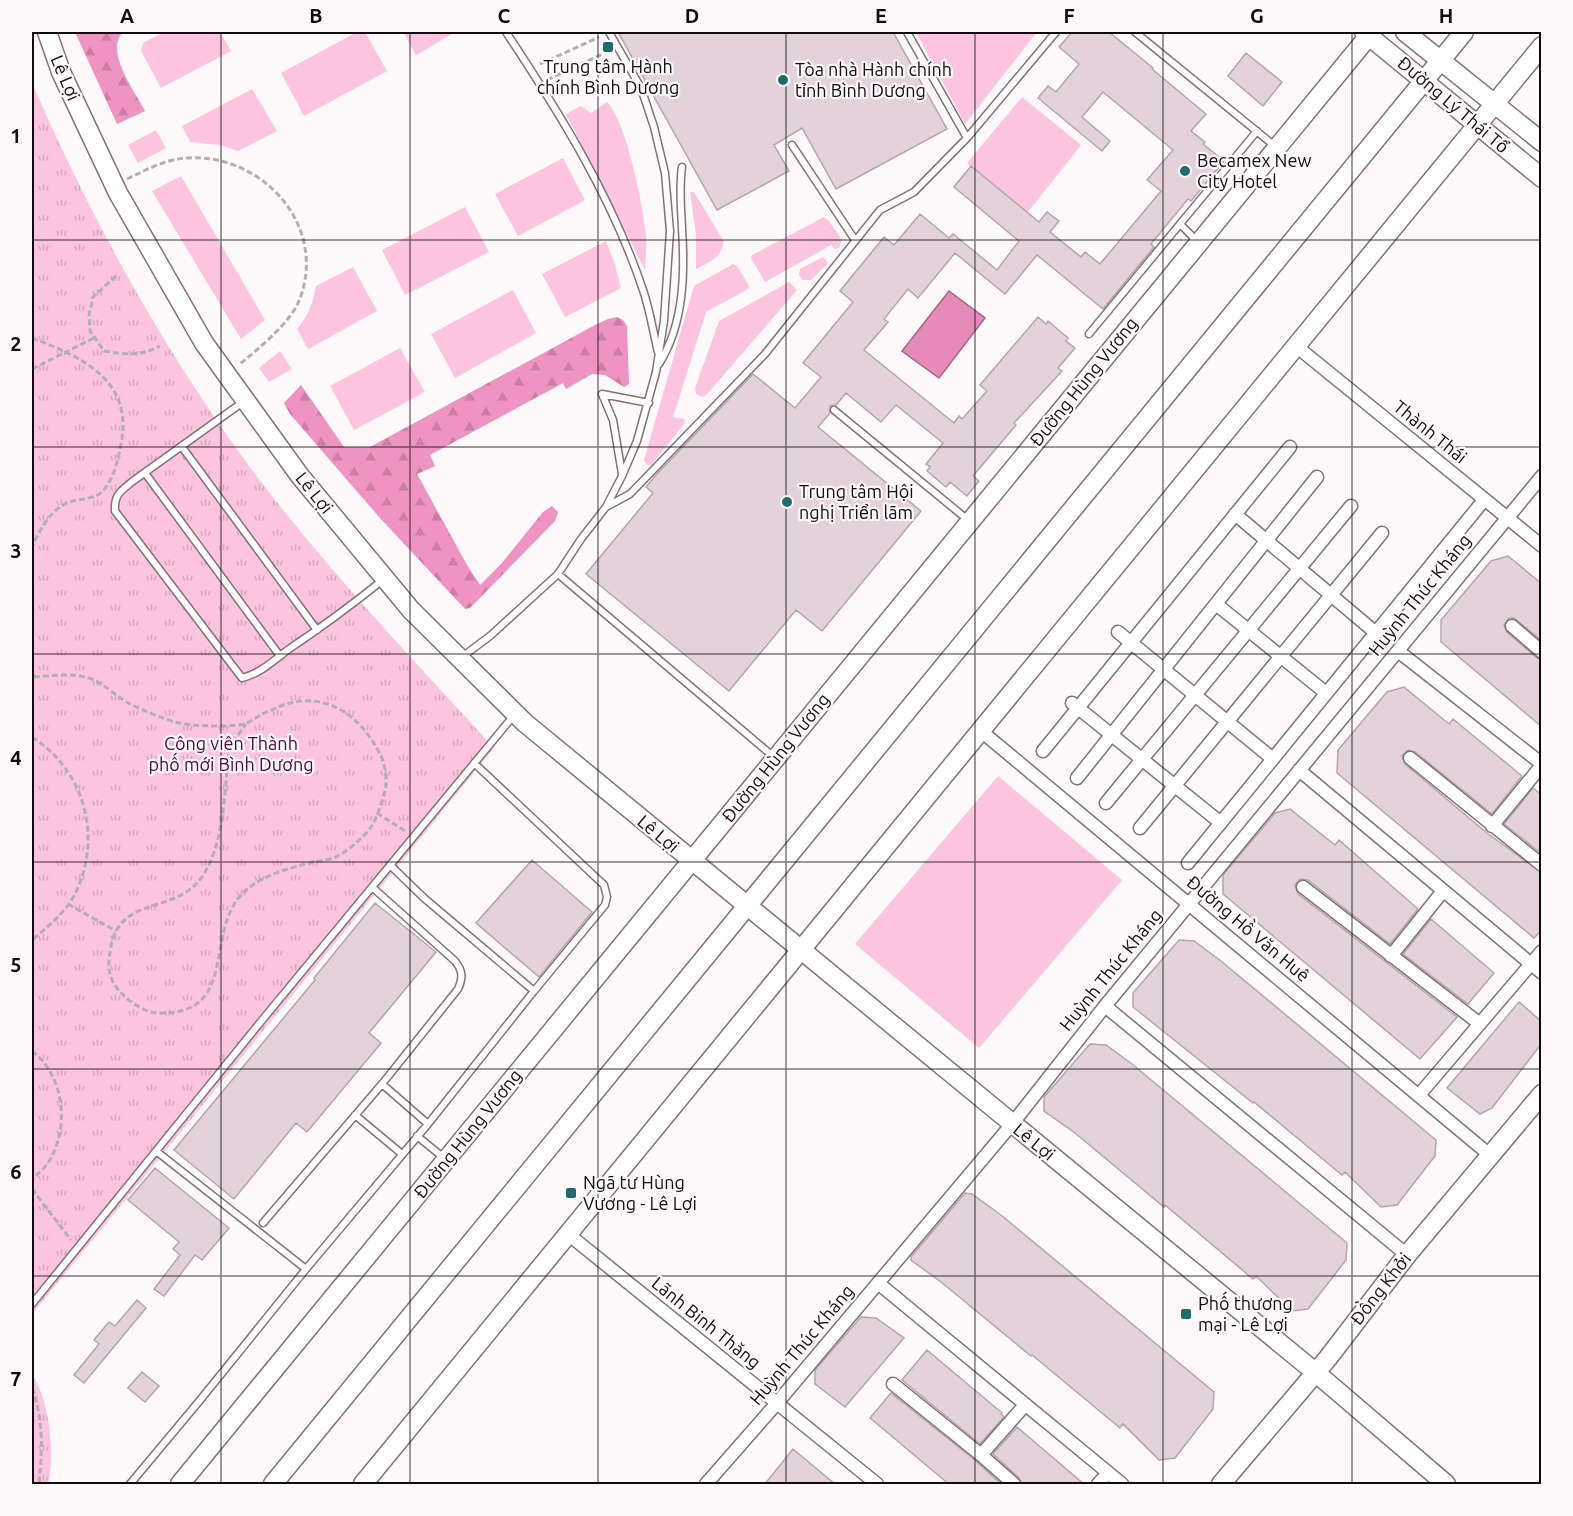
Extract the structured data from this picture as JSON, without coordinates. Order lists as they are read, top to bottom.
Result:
{
  "streets": {
    "main road": [
      "Lê Lợi",
      "Đường Lý Thái Tổ",
      "Đường Hùng Vương",
      "Đồng Khởi"
    ],
    "street": [
      "Thành Thái",
      "Huỳnh Thúc Kháng",
      "Đường Hồ Văn Huê",
      "Lãnh Binh Thăng"
    ]
  },
  "crossings": [
    ["Lê Lợi", "Đường Hùng Vương"],
    ["Lê Lợi", "Huỳnh Thúc Kháng"],
    ["Lê Lợi", "Đồng Khởi"],
    ["Đường Lý Thái Tổ", "Đường Hùng Vương"],
    ["Thành Thái", "Huỳnh Thúc Kháng"],
    ["Huỳnh Thúc Kháng", "Đường Hồ Văn Huê"],
    ["Huỳnh Thúc Kháng", "Lãnh Binh Thăng"],
    ["Đường Hồ Văn Huê", "Đồng Khởi"]
  ],
  "parks": ["Công viên Thành phố mới Bình Dương"],
  "places": {
    "transit": ["Trung tâm Hành chính Bình Dương", "Ngã tư Hùng Vương - Lê Lợi", "Phố thương mại - Lê Lợi"],
    "other": ["Tòa nhà Hành chính tỉnh Bình Dương", "Becamex New City Hotel", "Trung tâm Hội nghị Triển lãm"]
  },
  "grid": {
    "columns": [
      "A",
      "B",
      "C",
      "D",
      "E",
      "F",
      "G",
      "H"
    ],
    "rows": [
      "1",
      "2",
      "3",
      "4",
      "5",
      "6",
      "7"
    ]
  }
}
